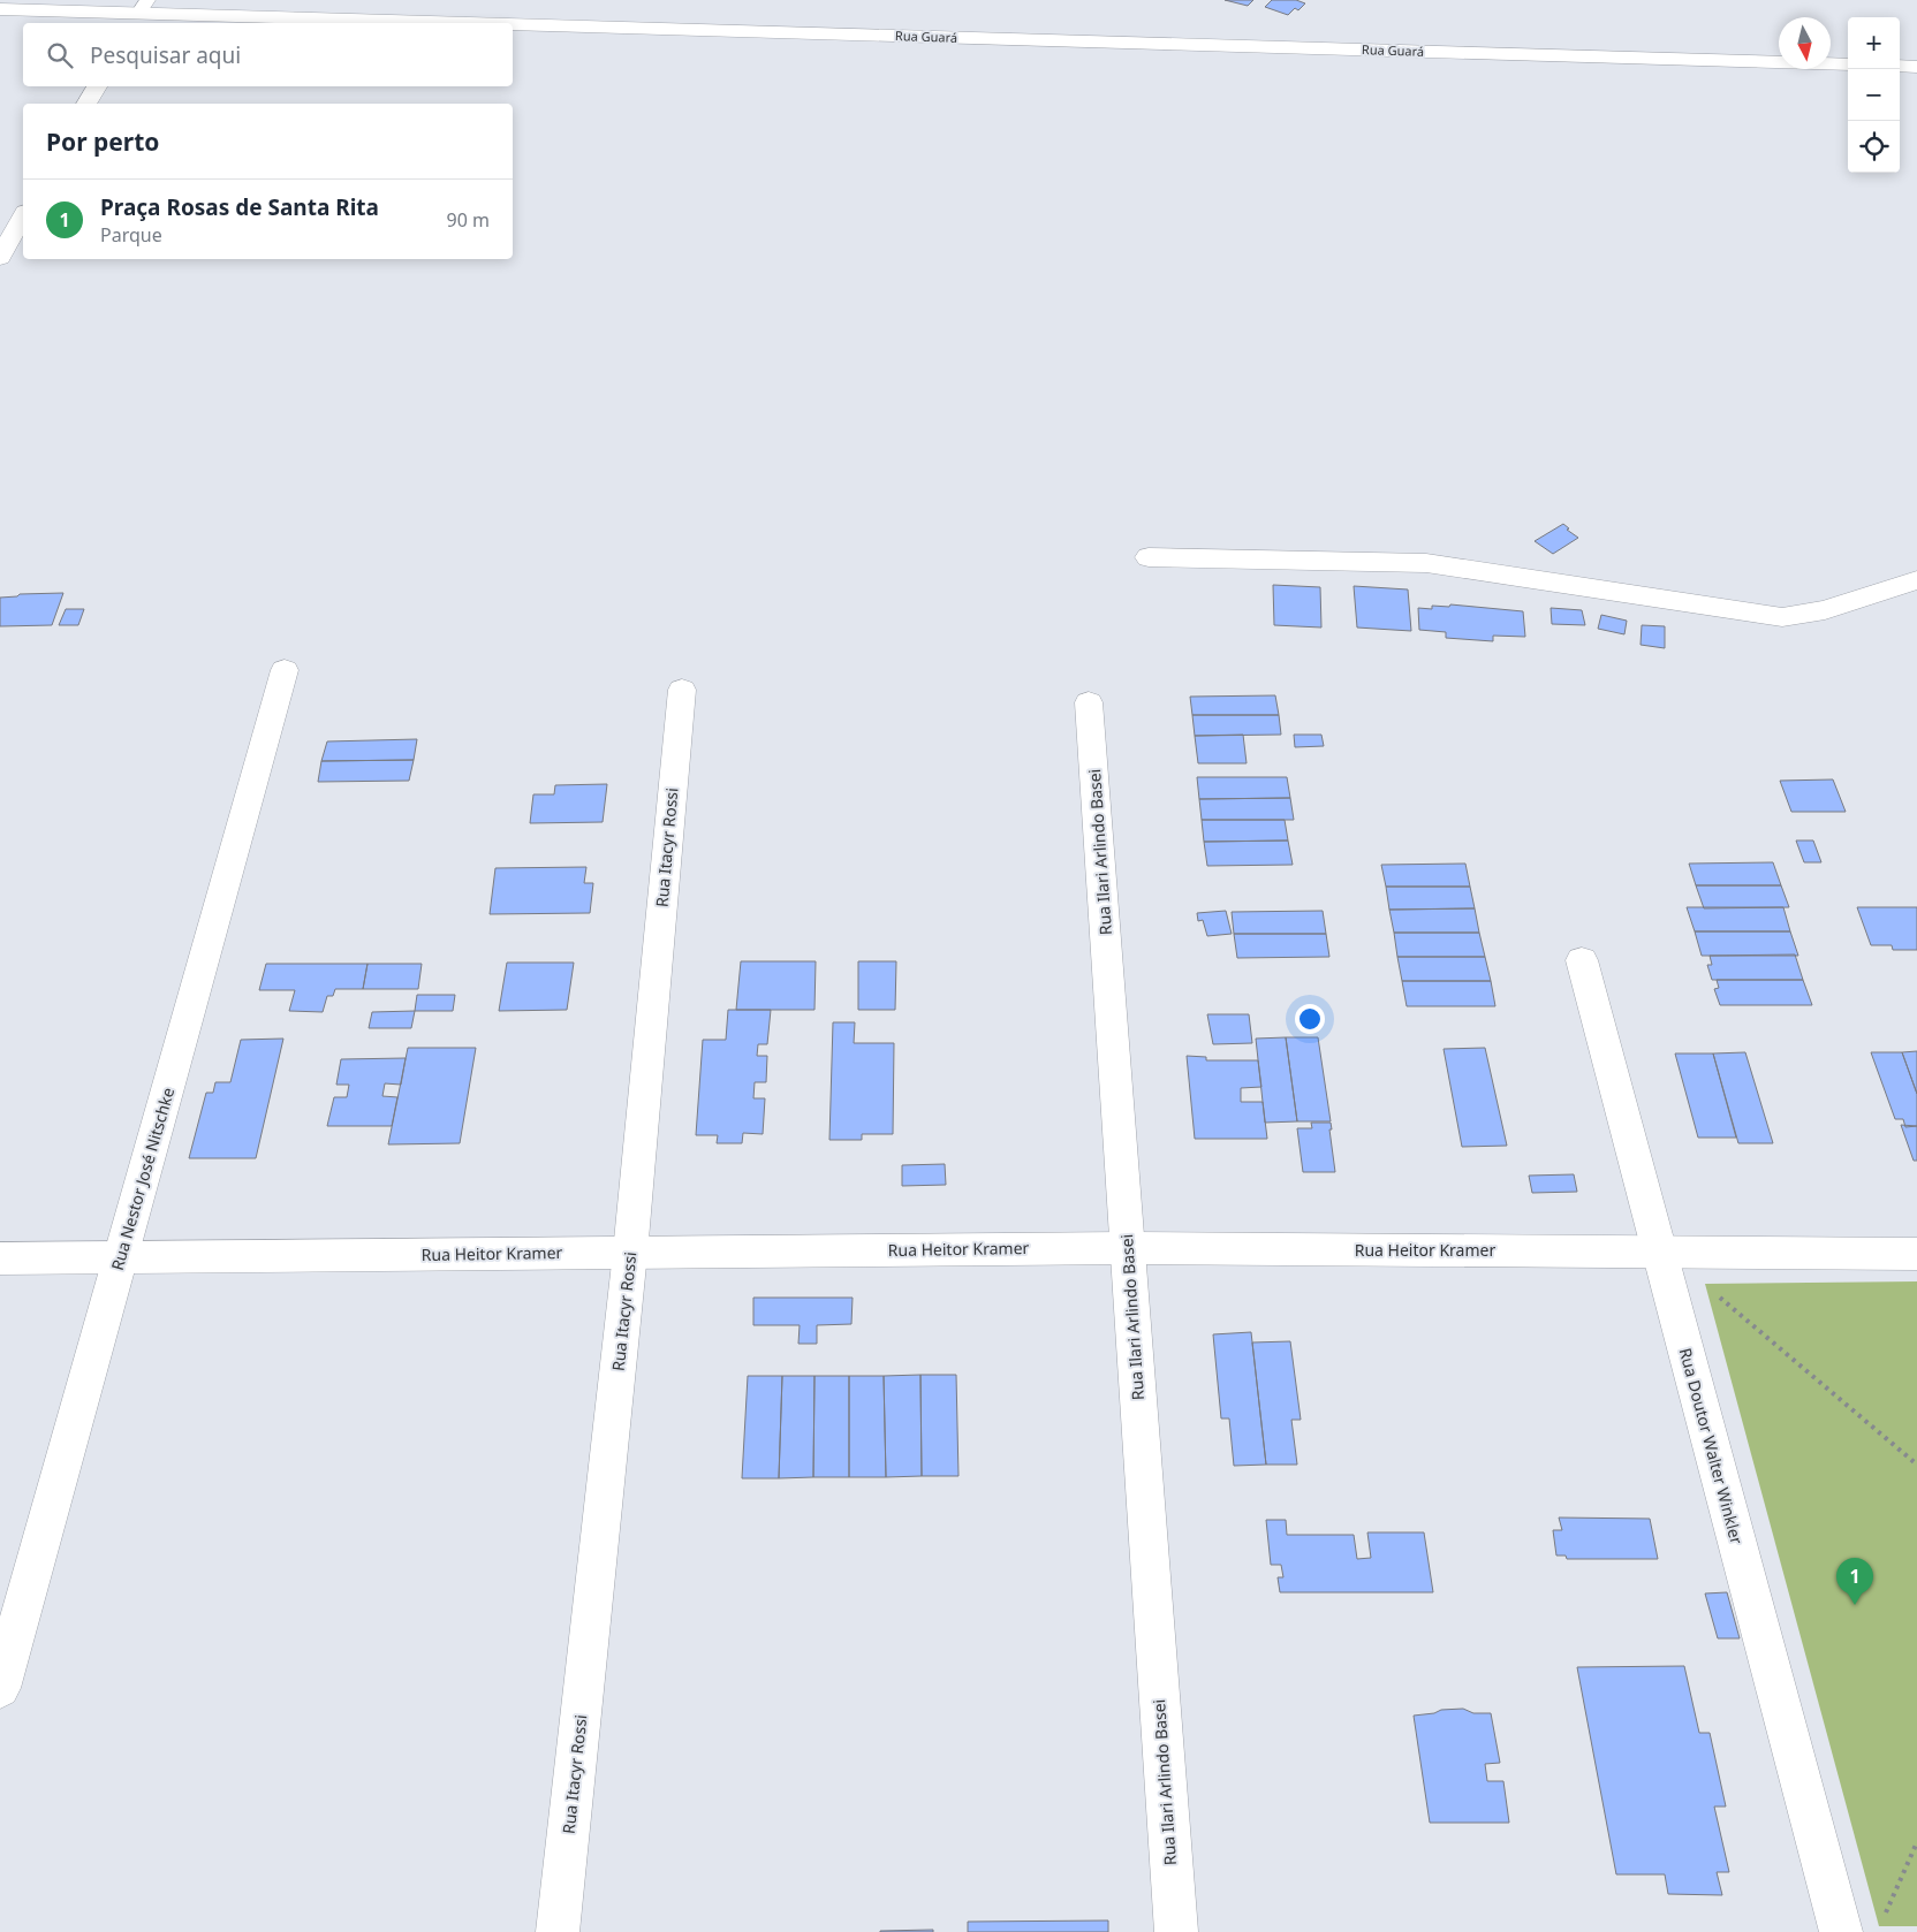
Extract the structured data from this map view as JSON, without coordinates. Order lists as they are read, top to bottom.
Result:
{
  "streets": {
    "street": [
      "Rua Guará",
      "Rua Itacyr Rossi",
      "Rua Ilari Arlindo Basei",
      "Rua Nestor José Nitschke",
      "Rua Heitor Kramer",
      "Rua Doutor Walter Winkler"
    ]
  },
  "crossings": [
    ["Rua Itacyr Rossi", "Rua Heitor Kramer"],
    ["Rua Ilari Arlindo Basei", "Rua Heitor Kramer"],
    ["Rua Nestor José Nitschke", "Rua Heitor Kramer"],
    ["Rua Heitor Kramer", "Rua Doutor Walter Winkler"]
  ],
  "north": "bottom",
  "page": {
    "map_buttons": ["+", "−"],
    "search": "Pesquisar aqui",
    "heading": "Por perto",
    "list": [
      {
        "mark": "1",
        "name": "Praça Rosas de Santa Rita",
        "note": "Parque",
        "value": "90 m"
      }
    ],
    "pins": "1"
  }
}
